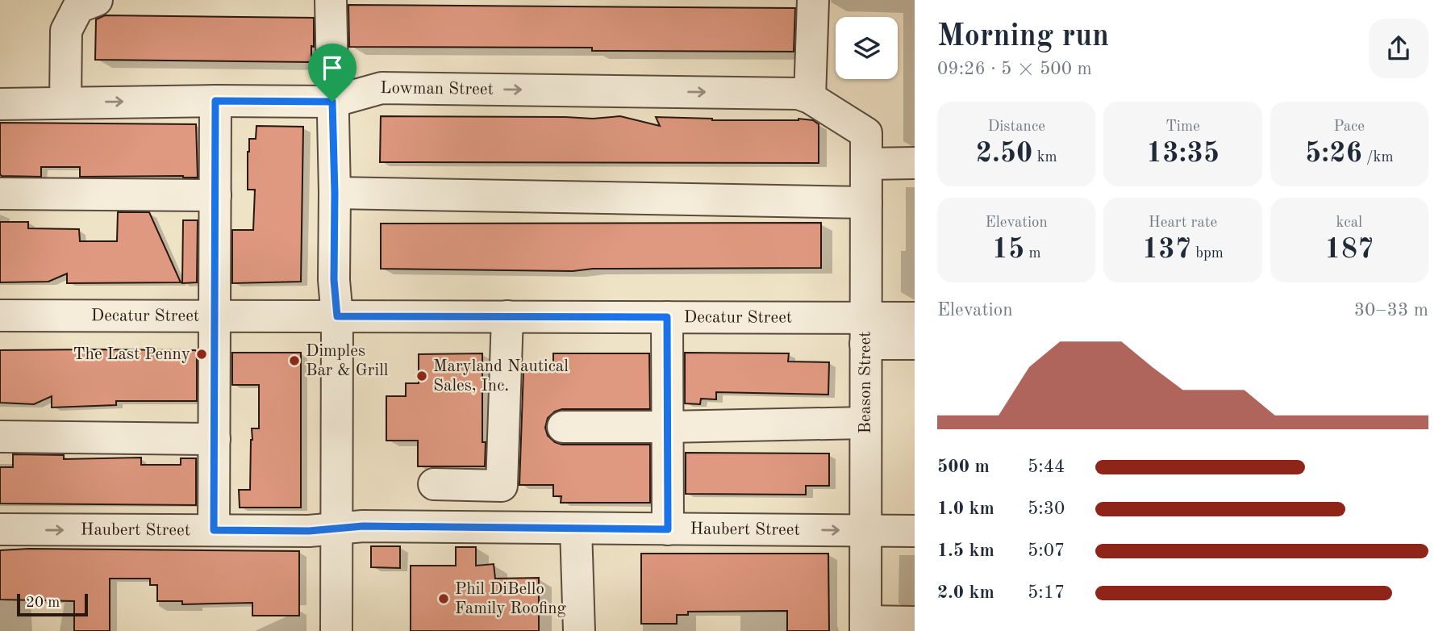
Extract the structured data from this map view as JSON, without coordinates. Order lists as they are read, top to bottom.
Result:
{
  "streets": {
    "street": [
      "Lowman Street",
      "Decatur Street",
      "Beason Street",
      "Haubert Street"
    ]
  },
  "crossings": [
    ["Lowman Street", "Beason Street"],
    ["Decatur Street", "Beason Street"],
    ["Beason Street", "Haubert Street"]
  ],
  "places": [
    "The Last Penny",
    "Dimples Bar & Grill",
    "Maryland Nautical Sales, Inc.",
    "Phil DiBello Family Roofing"
  ],
  "scale_bar": "20 m",
  "page": {
    "heading": ["Morning run", "09:26 · 5 × 500 m"],
    "stats": [
      ["Distance", "2.50 km"],
      ["Time", "13:35"],
      ["Pace", "5:26 /km"],
      ["Elevation", "15 m"],
      ["Heart rate", "137 bpm"],
      ["kcal", "187"]
    ],
    "chart": ["Elevation", "30–33 m"],
    "list": [
      {
        "name": "500 m",
        "note": "5:44"
      },
      {
        "name": "1.0 km",
        "note": "5:30"
      },
      {
        "name": "1.5 km",
        "note": "5:07"
      },
      {
        "name": "2.0 km",
        "note": "5:17"
      }
    ],
    "scale": "20 m"
  }
}
